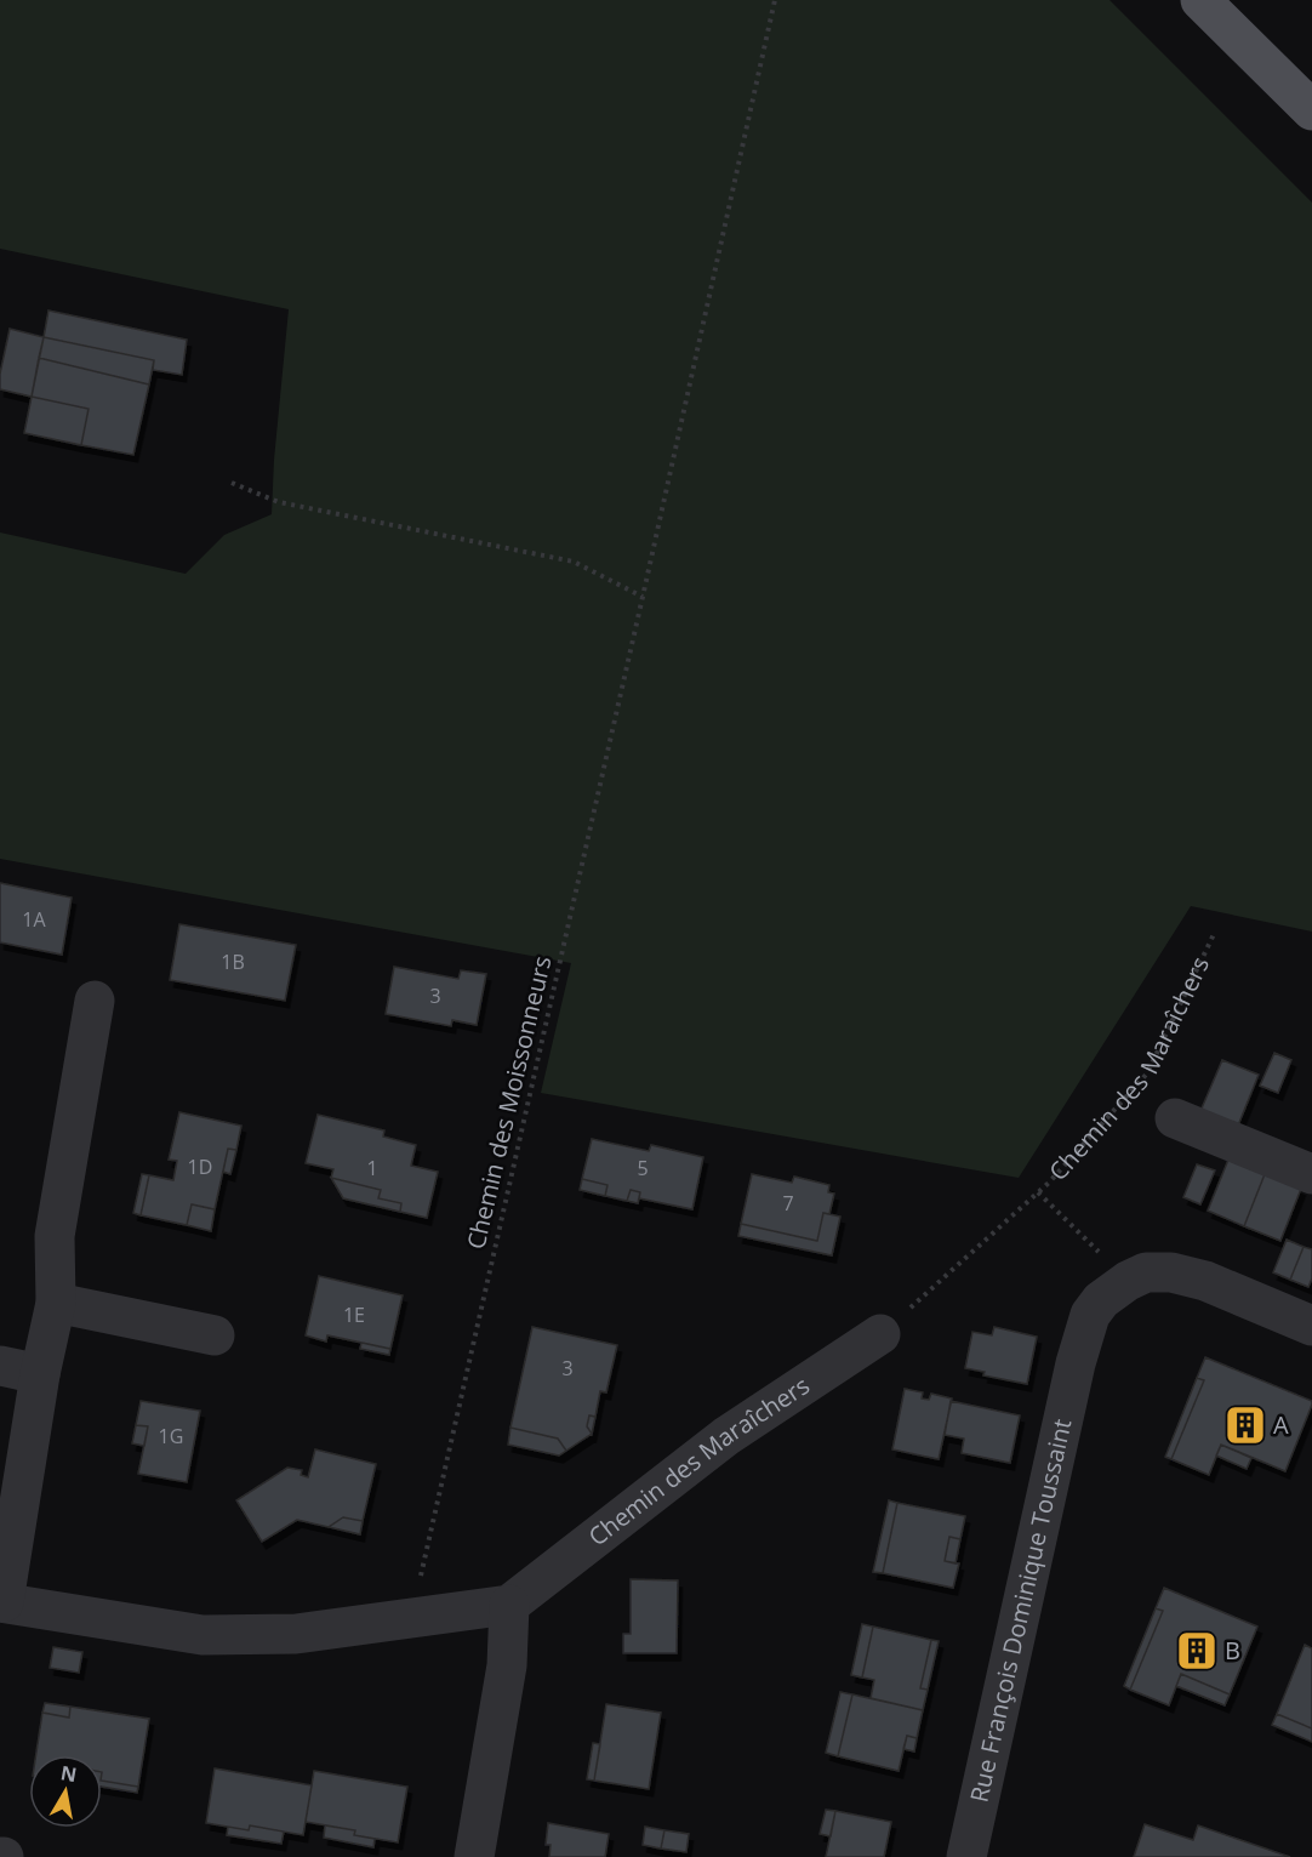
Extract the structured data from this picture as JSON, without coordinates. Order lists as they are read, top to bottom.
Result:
{
  "streets": {
    "street": ["Chemin des Maraîchers", "Rue François Dominique Toussaint"],
    "path": ["Chemin des Moissonneurs"]
  },
  "places": {
    "building": ["A", "B"]
  },
  "house_numbers": [
    "1A",
    "1B",
    "3",
    "1D",
    "1",
    "5",
    "7",
    "1E",
    "3",
    "1G"
  ],
  "north": "top"
}
